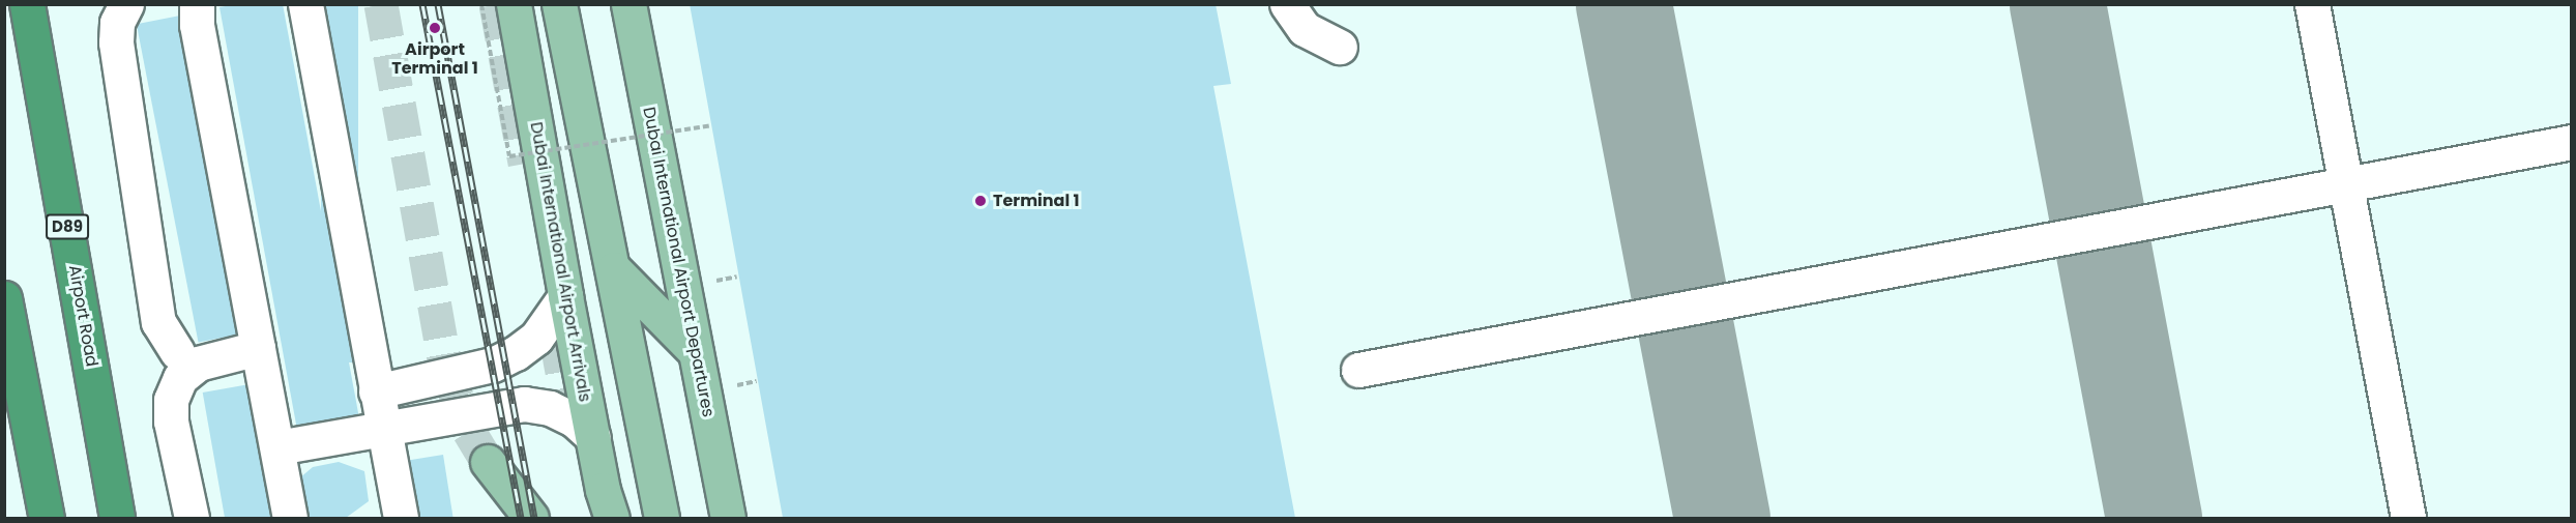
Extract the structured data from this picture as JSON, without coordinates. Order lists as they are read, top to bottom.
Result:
{
  "streets": {
    "highway": ["D89", "Airport Road"],
    "main road": ["Dubai International Airport Arrivals", "Dubai International Airport Departures"]
  },
  "places": ["Airport Terminal 1", "Terminal 1"]
}
